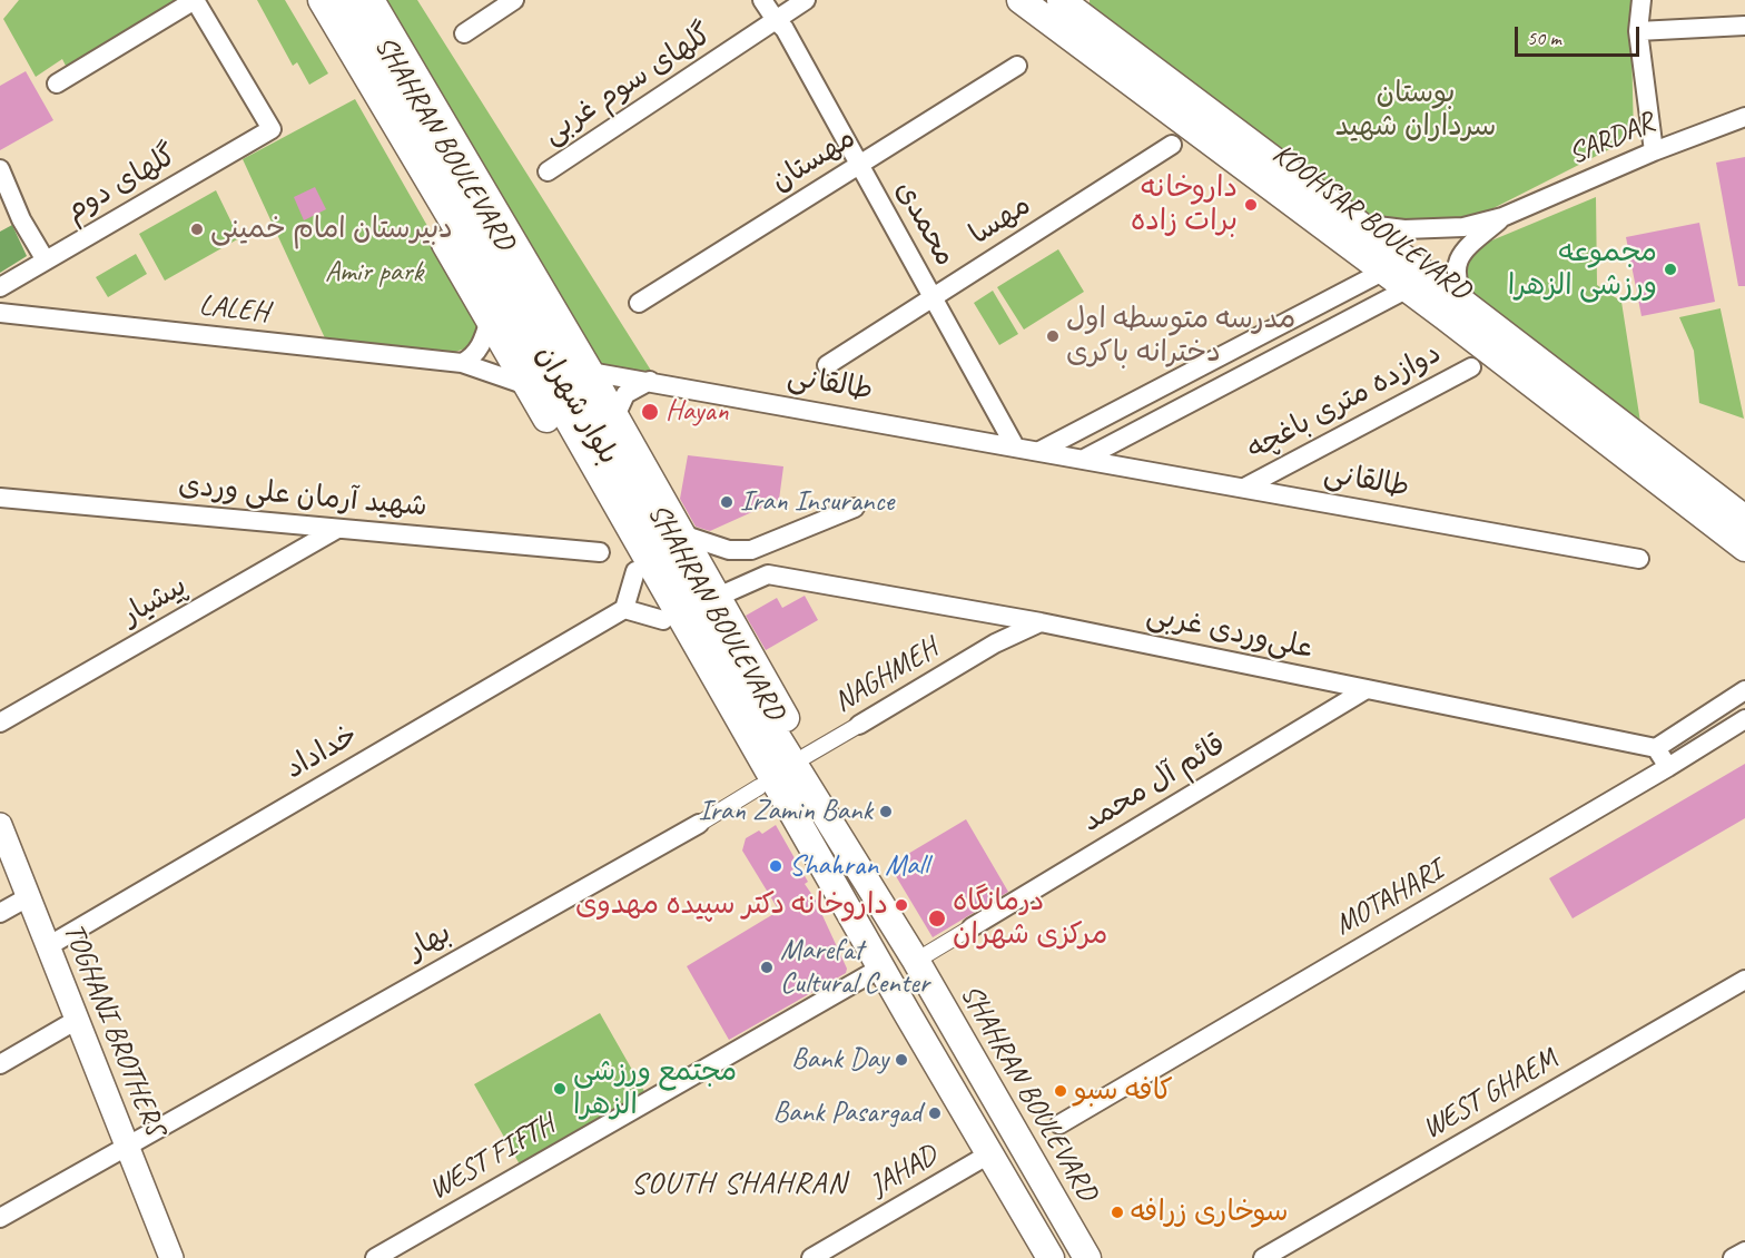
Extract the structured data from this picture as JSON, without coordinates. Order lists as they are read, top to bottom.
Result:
{
  "streets": {
    "main road": ["SHAHRAN BOULEVARD", "KOOHSAR BOULEVARD", "بلوار شهران"],
    "street": [
      "گلهای سوم غربی",
      "SARDAR",
      "مهستان",
      "گلهای دوم",
      "مهسا",
      "محمدی",
      "LALEH",
      "طالقانی",
      "دوازده متری باغچه",
      "شهید آرمان علی وردی",
      "پیشیار",
      "علی‌وردی غربی",
      "NAGHMEH",
      "خداداد",
      "قائم آل محمد",
      "MOTAHARI",
      "بهار",
      "TOGHANI BROTHERS",
      "WEST GHAEM",
      "WEST FIFTH",
      "JAHAD"
    ]
  },
  "crossings": [
    ["گلهای سوم غربی", "محمدی"],
    ["SARDAR", "KOOHSAR BOULEVARD"],
    ["SHAHRAN BOULEVARD", "طالقانی"],
    ["SHAHRAN BOULEVARD", "بلوار شهران"],
    ["SHAHRAN BOULEVARD", "NAGHMEH"],
    ["SHAHRAN BOULEVARD", "WEST FIFTH"],
    ["SHAHRAN BOULEVARD", "JAHAD"],
    ["مهستان", "محمدی"],
    ["مهسا", "محمدی"],
    ["محمدی", "طالقانی"],
    ["LALEH", "بلوار شهران"],
    ["طالقانی", "دوازده متری باغچه"],
    ["بلوار شهران", "بهار"],
    ["شهید آرمان علی وردی", "پیشیار"],
    ["علی‌وردی غربی", "NAGHMEH"],
    ["علی‌وردی غربی", "قائم آل محمد"],
    ["خداداد", "TOGHANI BROTHERS"],
    ["بهار", "TOGHANI BROTHERS"]
  ],
  "districts": ["SOUTH SHAHRAN"],
  "parks": ["بوستان سرداران شهید", "Amir park"],
  "places": [
    "داروخانه برات زاده",
    "دبیرستان امام خمینی",
    "مجموعه ورزشی الزهرا",
    "مدرسه متوسطه اول دخترانه باکری",
    "Hayan",
    "Iran Insurance",
    "Iran Zamin Bank",
    "Shahran Mall",
    "داروخانه دکتر سپیده مهدوی",
    "درمانگاه مرکزی شهران",
    "Marefat Cultural Center",
    "Bank Day",
    "مجتمع ورزشی الزهرا",
    "کافه سبو",
    "Bank Pasargad",
    "سوخاری زرافه"
  ],
  "scale_bar": "50 m"
}
